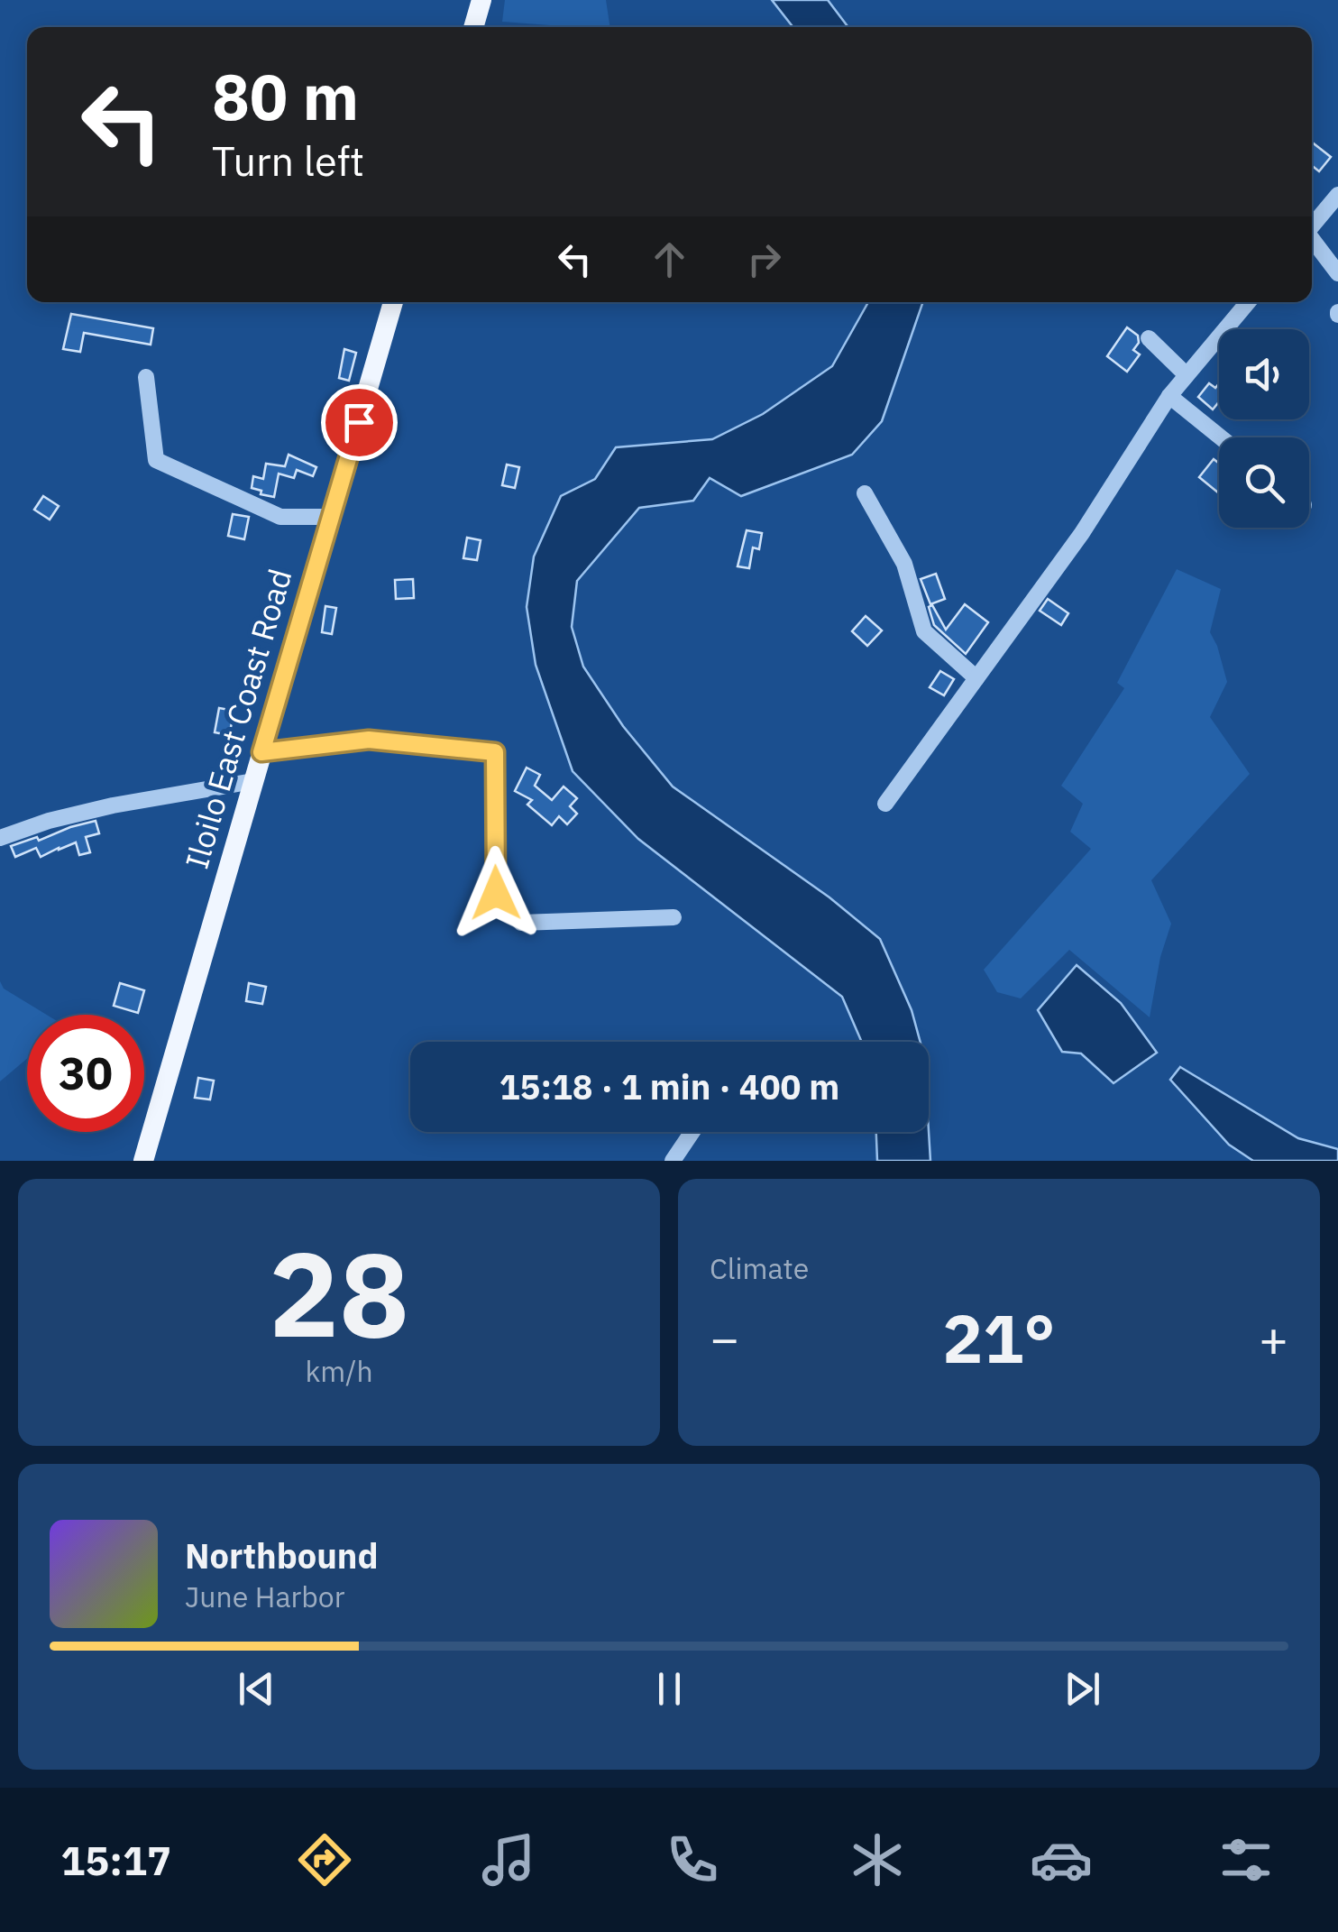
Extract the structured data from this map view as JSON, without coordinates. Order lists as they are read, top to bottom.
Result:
{
  "streets": {
    "main road": ["Iloilo East Coast Road"]
  },
  "page": {
    "turn": ["80 m", "Turn left"],
    "limit": "30",
    "trip": "15:18 · 1 min · 400 m",
    "tile": [
      ["28", "km/h"],
      "Climate"
    ],
    "heat": ["−", "21°", "+"],
    "song": ["Northbound", "June Harbor"],
    "tabs": "15:17"
  }
}
